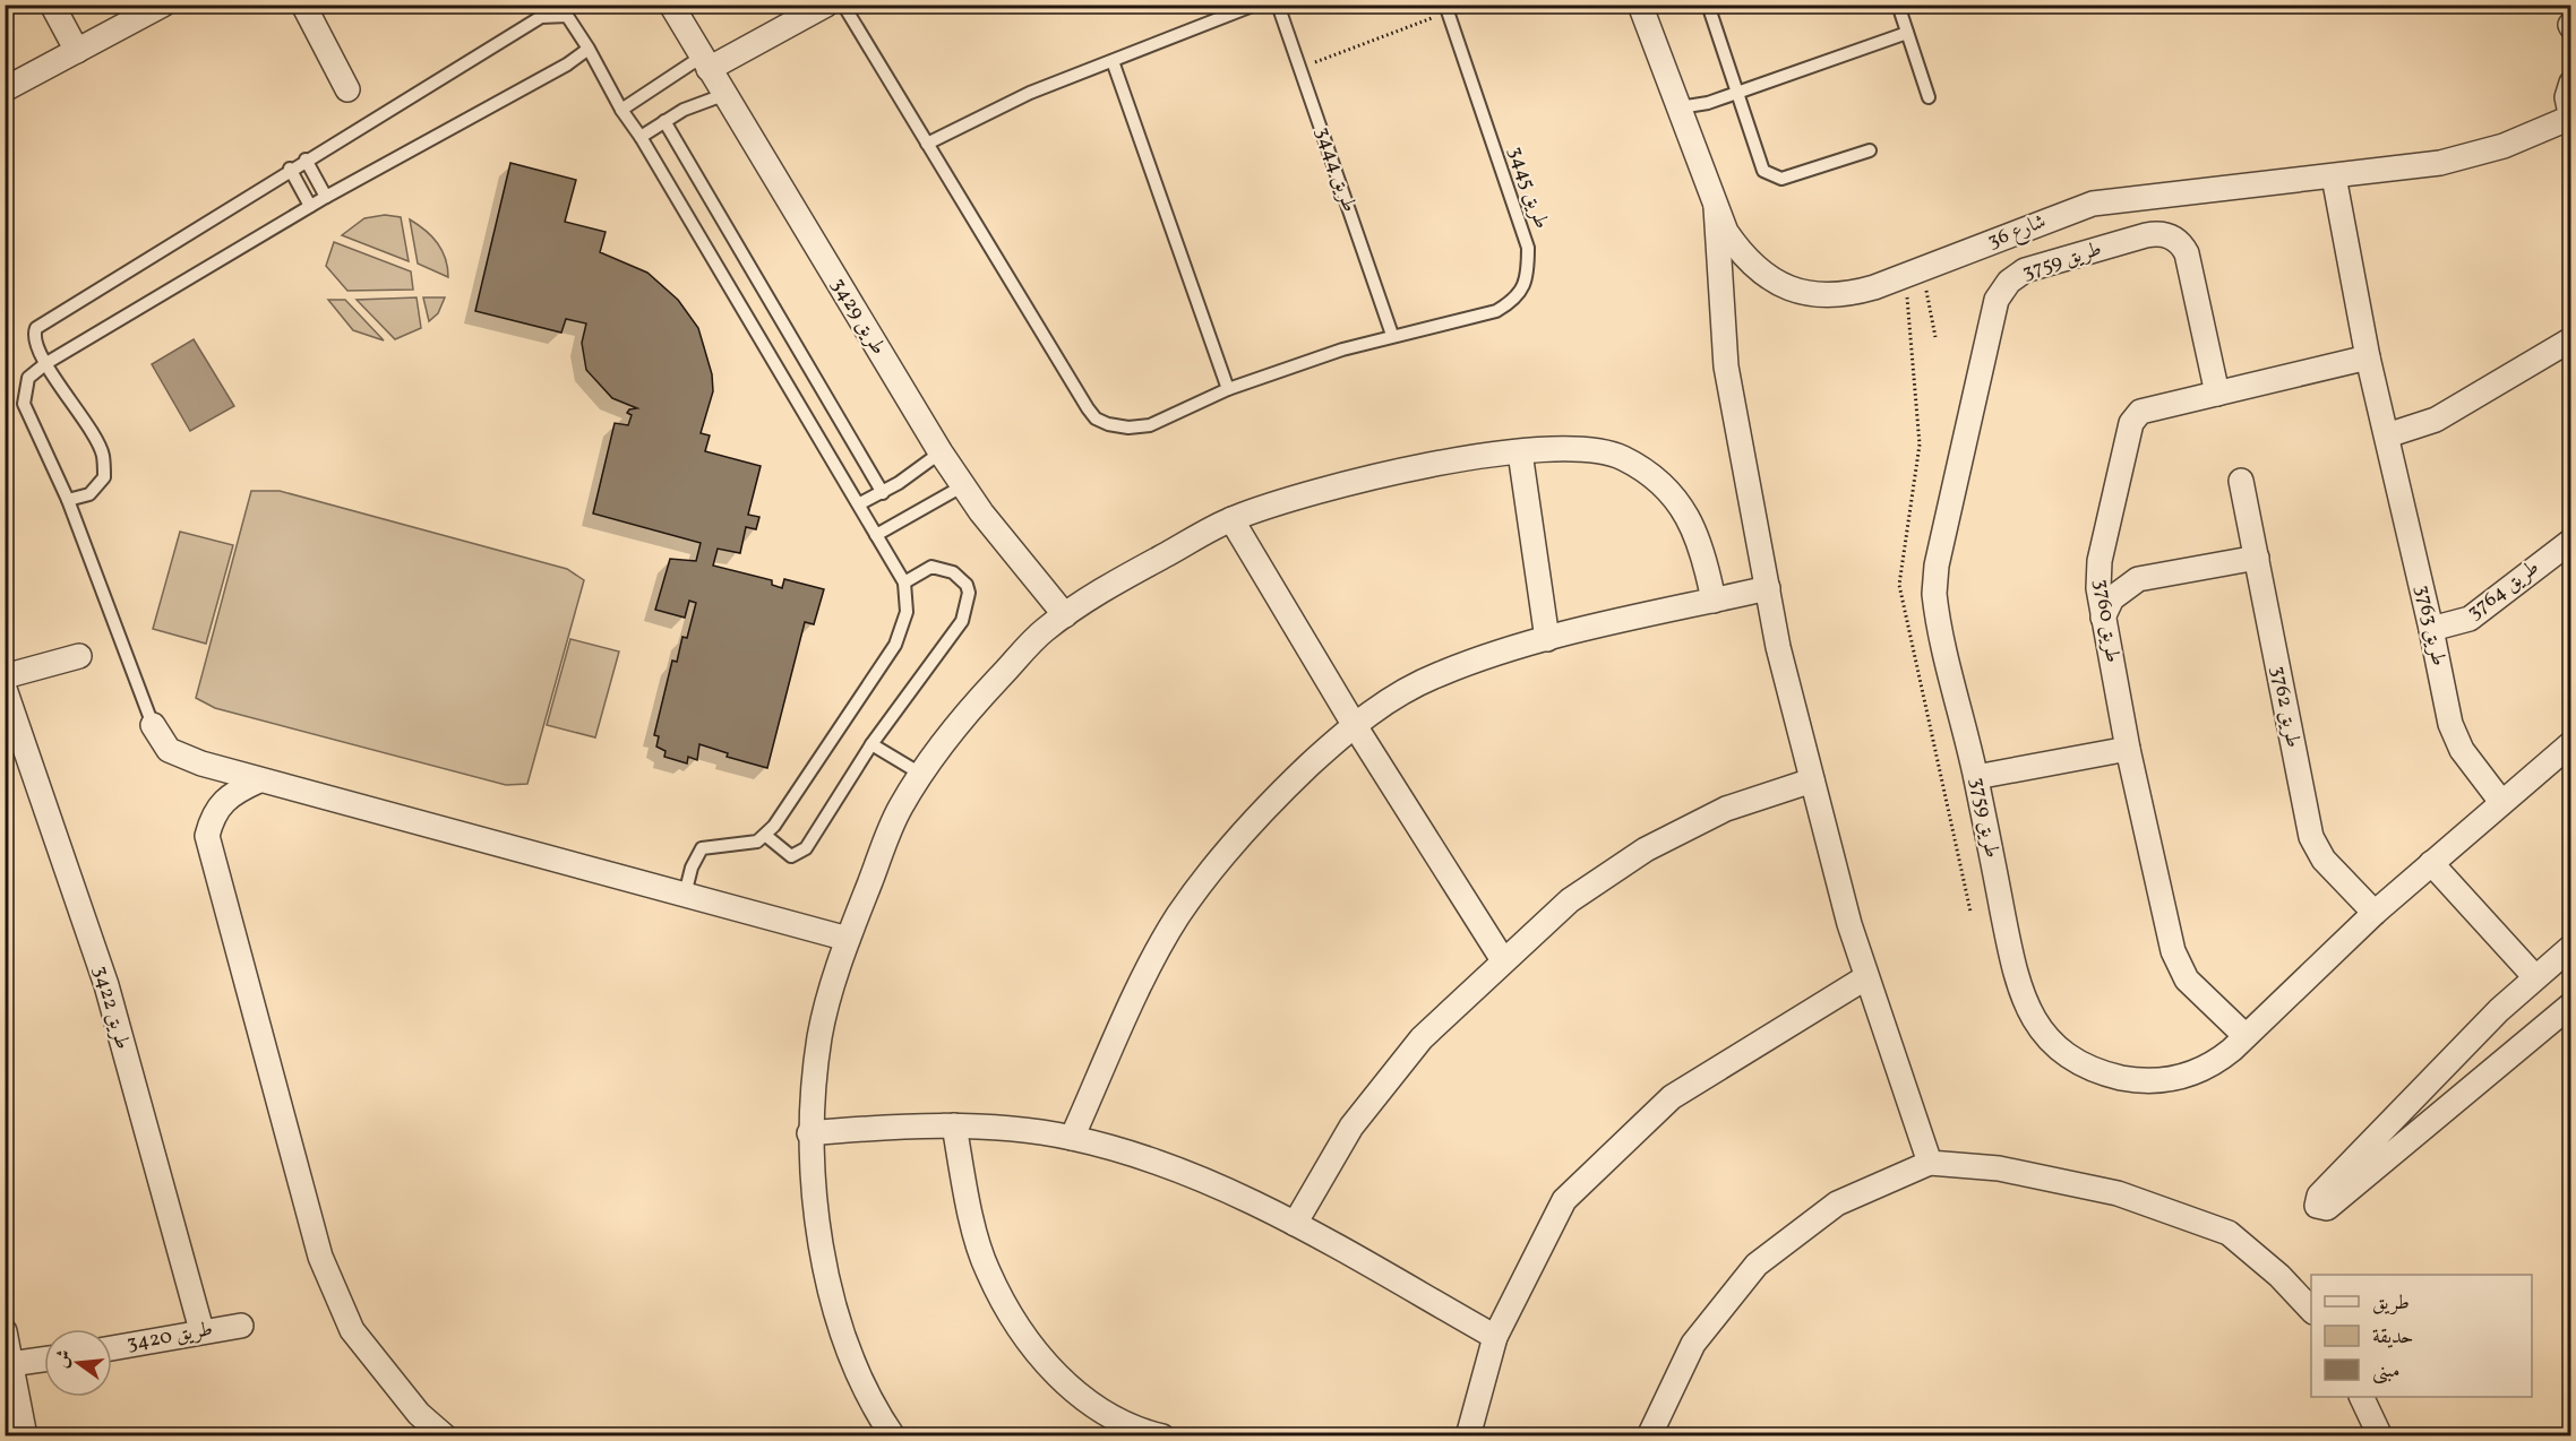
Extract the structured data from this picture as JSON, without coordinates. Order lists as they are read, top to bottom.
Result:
{
  "streets": {
    "street": [
      "شارع 36",
      "طريق 3759",
      "طريق 3429",
      "طريق 3764",
      "طريق 3760",
      "طريق 3763",
      "طريق 3762",
      "طريق 3422",
      "طريق 3420"
    ],
    "lane": ["طريق 3444", "طريق 3445"]
  },
  "crossings": [
    ["طريق 3444", "طريق 3445"],
    ["شارع 36", "طريق 3763"],
    ["طريق 3759", "طريق 3760"],
    ["طريق 3759", "طريق 3763"],
    ["طريق 3759", "طريق 3762"],
    ["طريق 3764", "طريق 3763"],
    ["طريق 3760", "طريق 3763"],
    ["طريق 3422", "طريق 3420"]
  ],
  "legend": ["طريق", "حديقة", "مبنى"],
  "north": "left"
}
